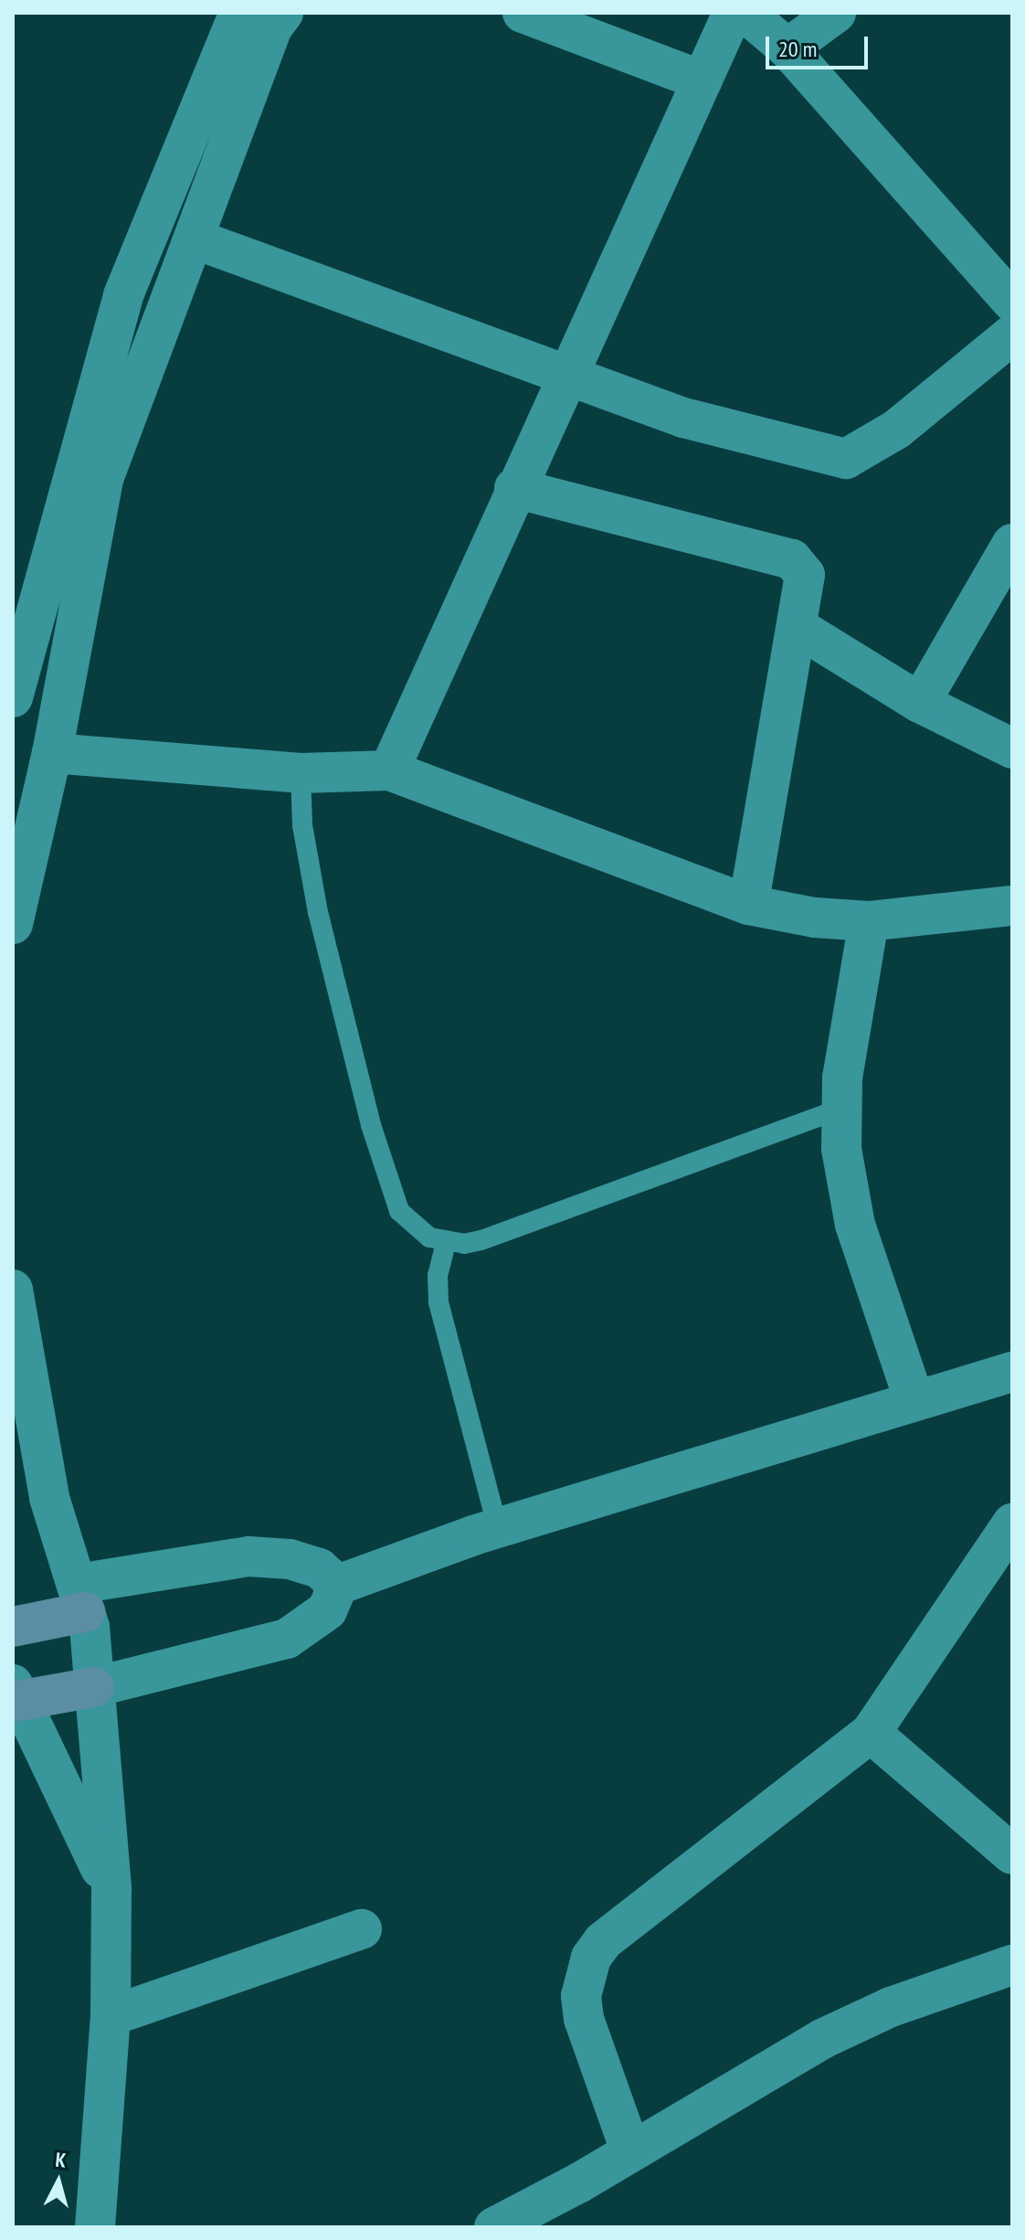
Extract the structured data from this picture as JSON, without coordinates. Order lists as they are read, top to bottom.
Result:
{
  "scale_bar": "20 m",
  "north": "top"
}
